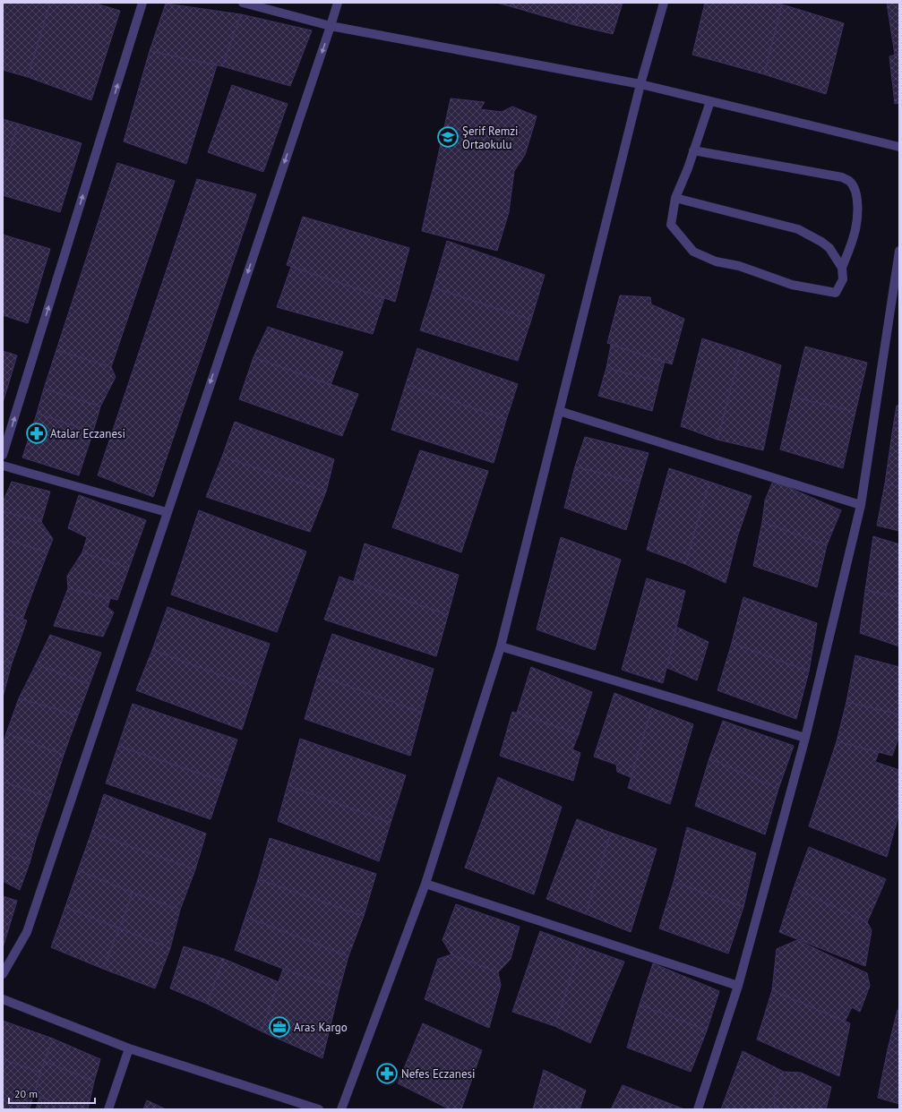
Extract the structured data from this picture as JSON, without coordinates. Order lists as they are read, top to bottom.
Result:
{
  "places": {
    "school or university": ["Şerif Remzi Ortaokulu"],
    "pharmacy": ["Atalar Eczanesi", "Nefes Eczanesi"],
    "office": ["Aras Kargo"]
  },
  "scale_bar": "20 m"
}
